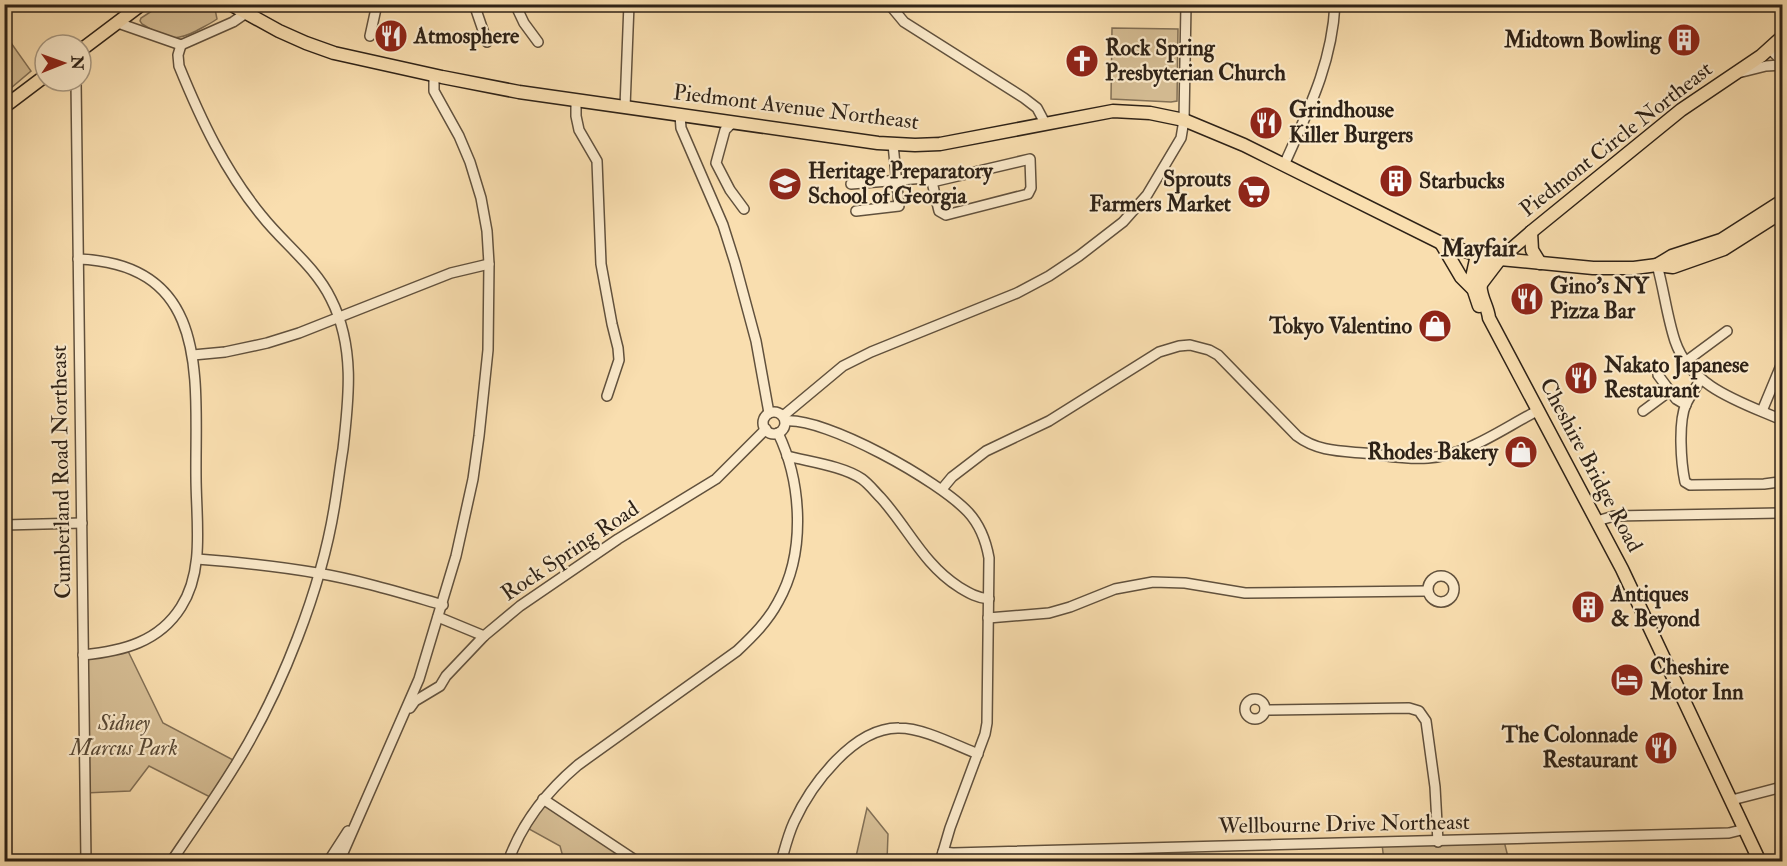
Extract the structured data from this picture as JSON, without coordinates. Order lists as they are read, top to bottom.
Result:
{
  "streets": {
    "main road": ["Piedmont Avenue Northeast", "Piedmont Circle Northeast", "Cheshire Bridge Road"],
    "street": ["Cumberland Road Northeast", "Rock Spring Road", "Wellbourne Drive Northeast"]
  },
  "crossings": [
    ["Piedmont Avenue Northeast", "Piedmont Circle Northeast"],
    ["Piedmont Avenue Northeast", "Cheshire Bridge Road"],
    ["Piedmont Circle Northeast", "Cheshire Bridge Road"],
    ["Cheshire Bridge Road", "Wellbourne Drive Northeast"]
  ],
  "districts": ["Mayfair"],
  "parks": ["Sidney Marcus Park"],
  "places": {
    "restaurant": [
      "Atmosphere",
      "Grindhouse Killer Burgers",
      "Gino's NY Pizza Bar",
      "Nakato Japanese Restaurant",
      "The Colonnade Restaurant"
    ],
    "building": ["Midtown Bowling", "Starbucks", "Antiques & Beyond"],
    "church": ["Rock Spring Presbyterian Church"],
    "school or university": ["Heritage Preparatory School of Georgia"],
    "supermarket": ["Sprouts Farmers Market"],
    "shop": ["Tokyo Valentino", "Rhodes Bakery"],
    "hotel": ["Cheshire Motor Inn"]
  },
  "north": "right"
}
